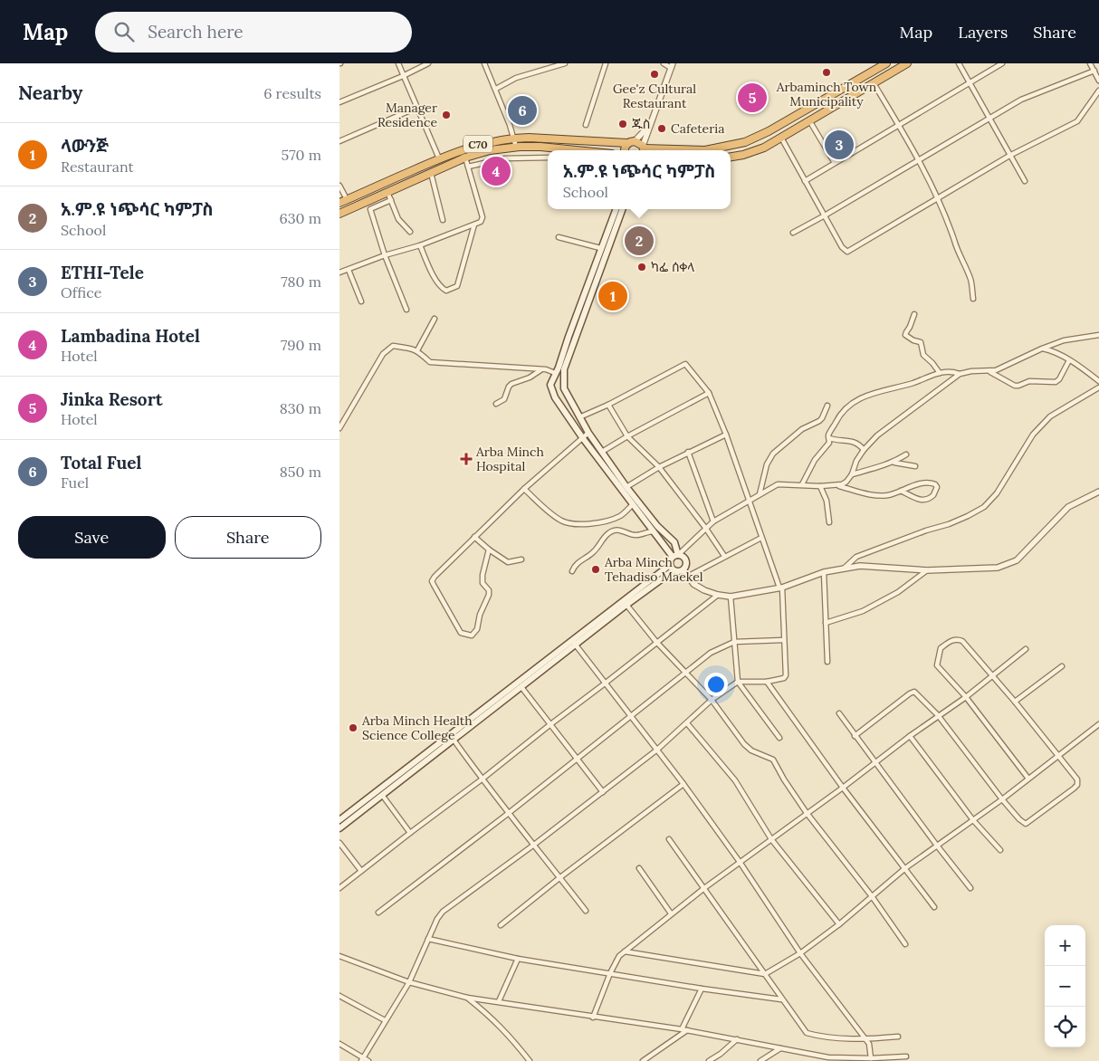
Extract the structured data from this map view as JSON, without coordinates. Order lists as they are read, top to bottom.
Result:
{
  "streets": {
    "highway": ["C70"]
  },
  "places": {
    "other": [
      "Arbaminch Town Municipality",
      "Gee'z Cultural Restaurant",
      "Manager Residence",
      "ጁስ",
      "Cafeteria",
      "ካፌ ሰቀላ",
      "Arba Minch Tehadiso Maekel",
      "Arba Minch Health Science College"
    ],
    "health": ["Arba Minch Hospital"]
  },
  "page": {
    "header": "Map",
    "search": "Search here",
    "nav": ["Map", "Layers", "Share"],
    "heading": ["Nearby", "6 results"],
    "pins": [
      "5",
      "6",
      "3",
      "4",
      "2",
      "1"
    ],
    "list": [
      {
        "mark": "1",
        "name": "ላውንጅ",
        "note": "Restaurant",
        "value": "570 m"
      },
      {
        "mark": "2",
        "name": "አ.ም.ዩ ነጭሳር ካምፓስ",
        "note": "School",
        "value": "630 m"
      },
      {
        "mark": "3",
        "name": "ETHI-Tele",
        "note": "Office",
        "value": "780 m"
      },
      {
        "mark": "4",
        "name": "Lambadina Hotel",
        "note": "Hotel",
        "value": "790 m"
      },
      {
        "mark": "5",
        "name": "Jinka Resort",
        "note": "Hotel",
        "value": "830 m"
      },
      {
        "mark": "6",
        "name": "Total Fuel",
        "note": "Fuel",
        "value": "850 m"
      }
    ],
    "popup": ["አ.ም.ዩ ነጭሳር ካምፓስ", "School"],
    "buttons": ["Save", "Share"],
    "map_buttons": ["+", "−"]
  }
}
